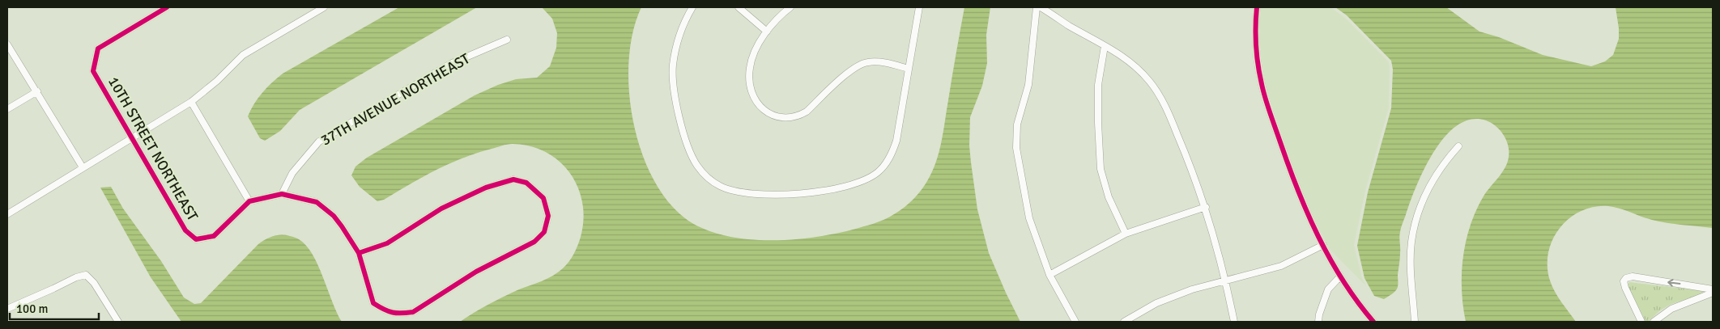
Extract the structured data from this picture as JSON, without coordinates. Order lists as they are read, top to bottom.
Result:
{
  "streets": {
    "street": ["37TH AVENUE NORTHEAST", "10TH STREET NORTHEAST"]
  },
  "crossings": [
    ["37TH AVENUE NORTHEAST", "10TH STREET NORTHEAST"]
  ],
  "scale_bar": "100 m"
}
